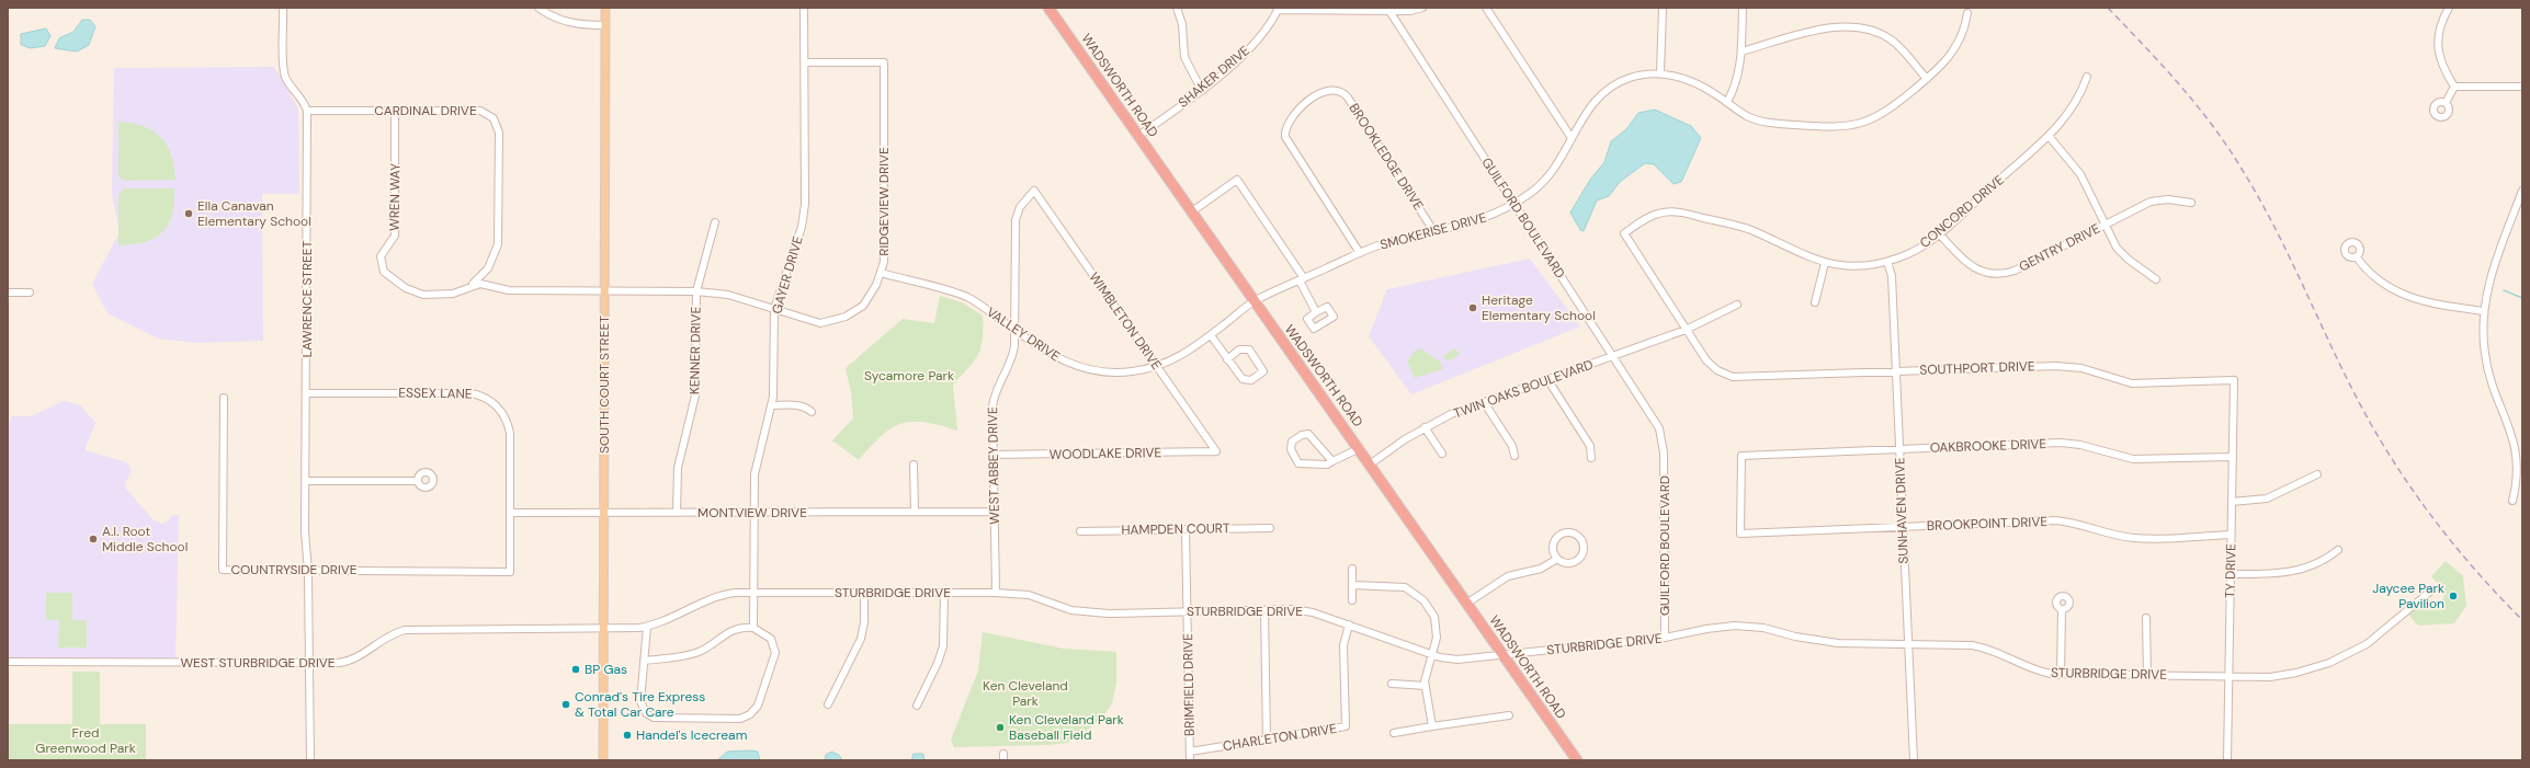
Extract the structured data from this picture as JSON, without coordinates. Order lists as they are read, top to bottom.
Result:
{
  "streets": {
    "highway": ["WADSWORTH ROAD"],
    "main road": ["SOUTH COURT STREET"],
    "street": [
      "SHAKER DRIVE",
      "CARDINAL DRIVE",
      "BROOKLEDGE DRIVE",
      "WREN WAY",
      "RIDGEVIEW DRIVE",
      "CONCORD DRIVE",
      "GUILFORD BOULEVARD",
      "SMOKERISE DRIVE",
      "GENTRY DRIVE",
      "GAYER DRIVE",
      "LAWRENCE STREET",
      "WIMBLETON DRIVE",
      "VALLEY DRIVE",
      "KENNER DRIVE",
      "SOUTHPORT DRIVE",
      "TWIN OAKS BOULEVARD",
      "ESSEX LANE",
      "OAKBROOKE DRIVE",
      "WOODLAKE DRIVE",
      "WEST ABBEY DRIVE",
      "SUNHAVEN DRIVE",
      "MONTVIEW DRIVE",
      "BROOKPOINT DRIVE",
      "HAMPDEN COURT",
      "COUNTRYSIDE DRIVE",
      "TY DRIVE",
      "STURBRIDGE DRIVE",
      "WEST STURBRIDGE DRIVE",
      "BRIMFIELD DRIVE",
      "CHARLETON DRIVE"
    ]
  },
  "crossings": [
    ["SHAKER DRIVE", "WADSWORTH ROAD"],
    ["WADSWORTH ROAD", "SMOKERISE DRIVE"],
    ["WADSWORTH ROAD", "VALLEY DRIVE"],
    ["WADSWORTH ROAD", "TWIN OAKS BOULEVARD"],
    ["WADSWORTH ROAD", "STURBRIDGE DRIVE"],
    ["CARDINAL DRIVE", "WREN WAY"],
    ["CARDINAL DRIVE", "RIDGEVIEW DRIVE"],
    ["CARDINAL DRIVE", "LAWRENCE STREET"],
    ["BROOKLEDGE DRIVE", "SMOKERISE DRIVE"],
    ["WREN WAY", "RIDGEVIEW DRIVE"],
    ["RIDGEVIEW DRIVE", "GAYER DRIVE"],
    ["RIDGEVIEW DRIVE", "VALLEY DRIVE"],
    ["RIDGEVIEW DRIVE", "KENNER DRIVE"],
    ["RIDGEVIEW DRIVE", "SOUTH COURT STREET"],
    ["CONCORD DRIVE", "GENTRY DRIVE"],
    ["CONCORD DRIVE", "SOUTHPORT DRIVE"],
    ["CONCORD DRIVE", "TWIN OAKS BOULEVARD"],
    ["CONCORD DRIVE", "SUNHAVEN DRIVE"],
    ["GUILFORD BOULEVARD", "SMOKERISE DRIVE"],
    ["GUILFORD BOULEVARD", "TWIN OAKS BOULEVARD"],
    ["GUILFORD BOULEVARD", "STURBRIDGE DRIVE"],
    ["SMOKERISE DRIVE", "VALLEY DRIVE"],
    ["GAYER DRIVE", "MONTVIEW DRIVE"],
    ["GAYER DRIVE", "STURBRIDGE DRIVE"],
    ["LAWRENCE STREET", "ESSEX LANE"],
    ["LAWRENCE STREET", "COUNTRYSIDE DRIVE"],
    ["LAWRENCE STREET", "WEST STURBRIDGE DRIVE"],
    ["WIMBLETON DRIVE", "VALLEY DRIVE"],
    ["WIMBLETON DRIVE", "WOODLAKE DRIVE"],
    ["WIMBLETON DRIVE", "WEST ABBEY DRIVE"],
    ["VALLEY DRIVE", "WEST ABBEY DRIVE"],
    ["KENNER DRIVE", "MONTVIEW DRIVE"],
    ["SOUTHPORT DRIVE", "TWIN OAKS BOULEVARD"],
    ["SOUTHPORT DRIVE", "SUNHAVEN DRIVE"],
    ["SOUTHPORT DRIVE", "TY DRIVE"],
    ["SOUTH COURT STREET", "MONTVIEW DRIVE"],
    ["SOUTH COURT STREET", "STURBRIDGE DRIVE"],
    ["SOUTH COURT STREET", "WEST STURBRIDGE DRIVE"],
    ["ESSEX LANE", "MONTVIEW DRIVE"],
    ["ESSEX LANE", "COUNTRYSIDE DRIVE"],
    ["OAKBROOKE DRIVE", "SUNHAVEN DRIVE"],
    ["OAKBROOKE DRIVE", "BROOKPOINT DRIVE"],
    ["OAKBROOKE DRIVE", "TY DRIVE"],
    ["WOODLAKE DRIVE", "WEST ABBEY DRIVE"],
    ["WEST ABBEY DRIVE", "MONTVIEW DRIVE"],
    ["WEST ABBEY DRIVE", "STURBRIDGE DRIVE"],
    ["SUNHAVEN DRIVE", "BROOKPOINT DRIVE"],
    ["SUNHAVEN DRIVE", "STURBRIDGE DRIVE"],
    ["BROOKPOINT DRIVE", "TY DRIVE"],
    ["HAMPDEN COURT", "BRIMFIELD DRIVE"],
    ["TY DRIVE", "STURBRIDGE DRIVE"],
    ["STURBRIDGE DRIVE", "WEST STURBRIDGE DRIVE"],
    ["STURBRIDGE DRIVE", "BRIMFIELD DRIVE"],
    ["STURBRIDGE DRIVE", "CHARLETON DRIVE"],
    ["BRIMFIELD DRIVE", "CHARLETON DRIVE"]
  ],
  "parks": ["Sycamore Park", "Ken Cleveland Park", "Fred Greenwood Park"],
  "places": [
    "Ella Canavan Elementary School",
    "Heritage Elementary School",
    "A.I. Root Middle School",
    "Jaycee Park Pavilion",
    "BP Gas",
    "Conrad's Tire Express & Total Car Care",
    "Ken Cleveland Park Baseball Field",
    "Handel's Icecream"
  ]
}
